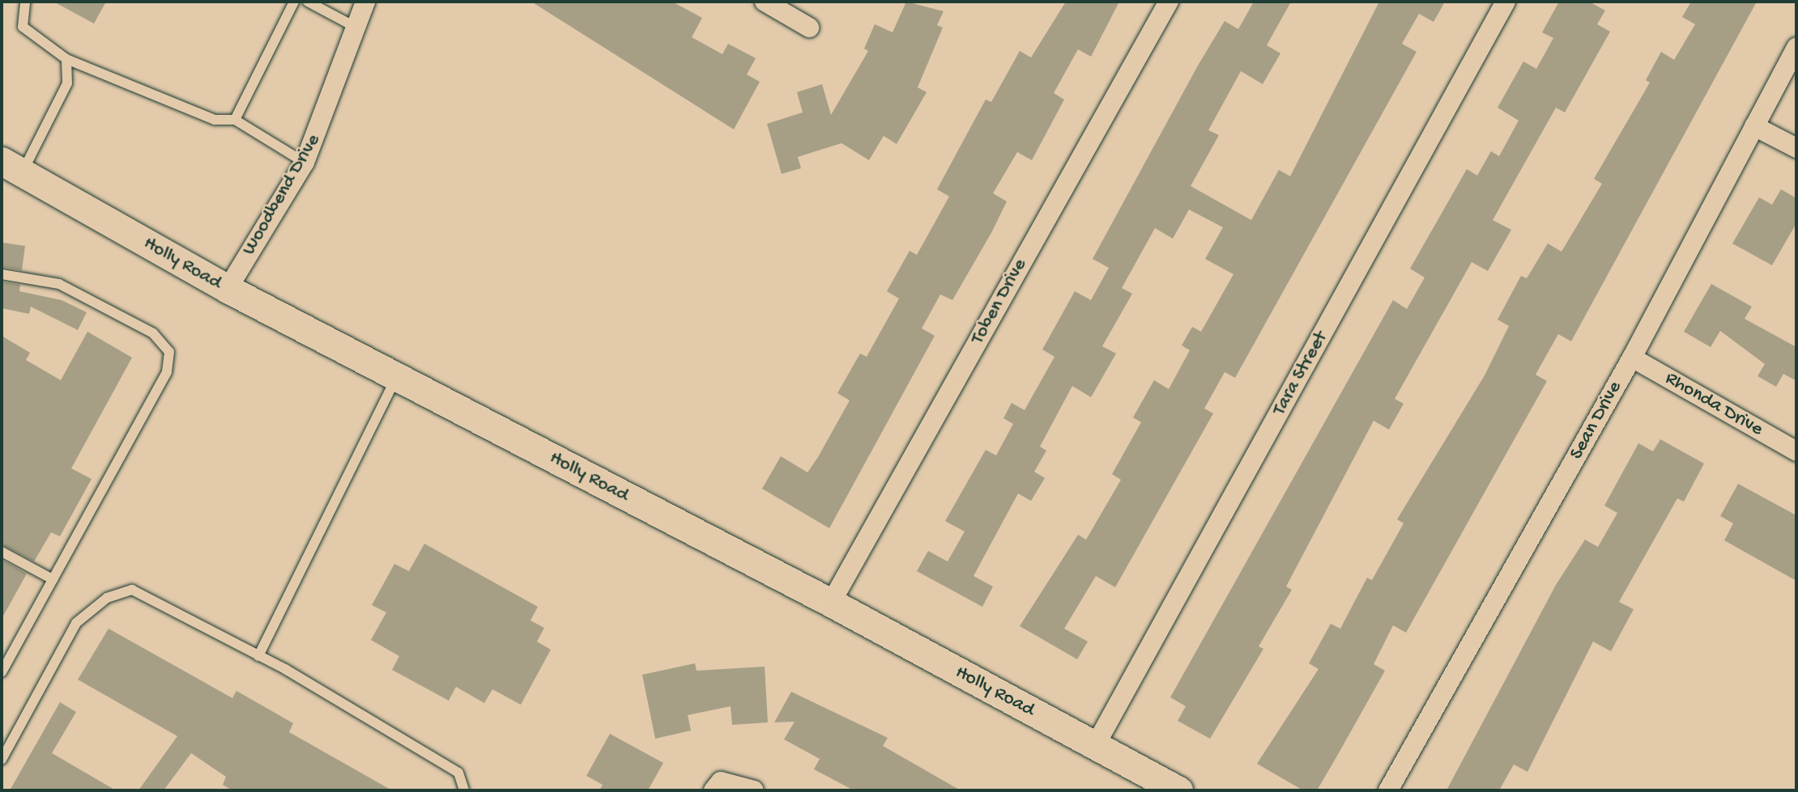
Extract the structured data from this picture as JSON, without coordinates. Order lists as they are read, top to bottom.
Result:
{
  "streets": {
    "main road": ["Holly Road"],
    "street": [
      "Woodbend Drive",
      "Toben Drive",
      "Tara Street",
      "Rhonda Drive",
      "Sean Drive"
    ]
  },
  "crossings": [
    ["Woodbend Drive", "Holly Road"],
    ["Holly Road", "Toben Drive"],
    ["Holly Road", "Tara Street"],
    ["Rhonda Drive", "Sean Drive"]
  ]
}
